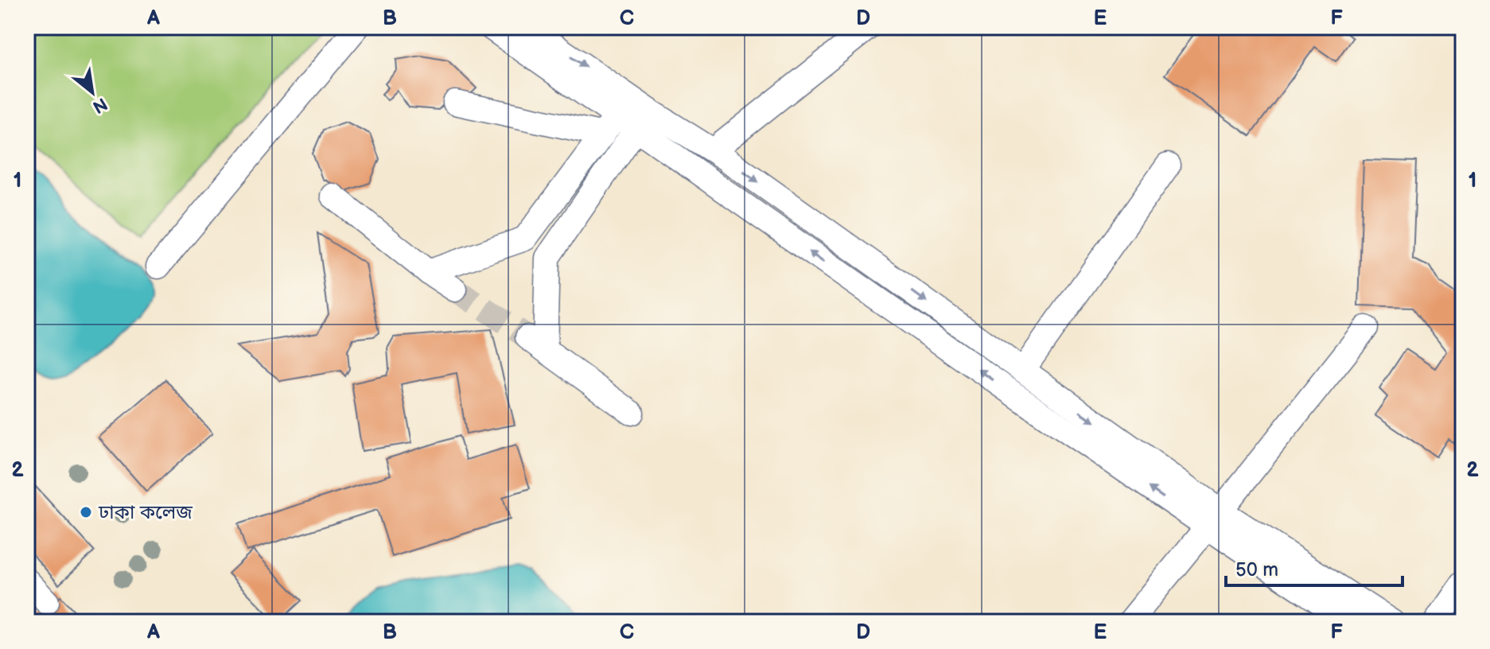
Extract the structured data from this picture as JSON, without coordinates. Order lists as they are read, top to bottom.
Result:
{
  "places": ["ঢাকা কলেজ"],
  "scale_bar": "50 m",
  "north": "bottom right",
  "grid": {
    "columns": [
      "A",
      "B",
      "C",
      "D",
      "E",
      "F"
    ],
    "rows": ["1", "2"]
  }
}
